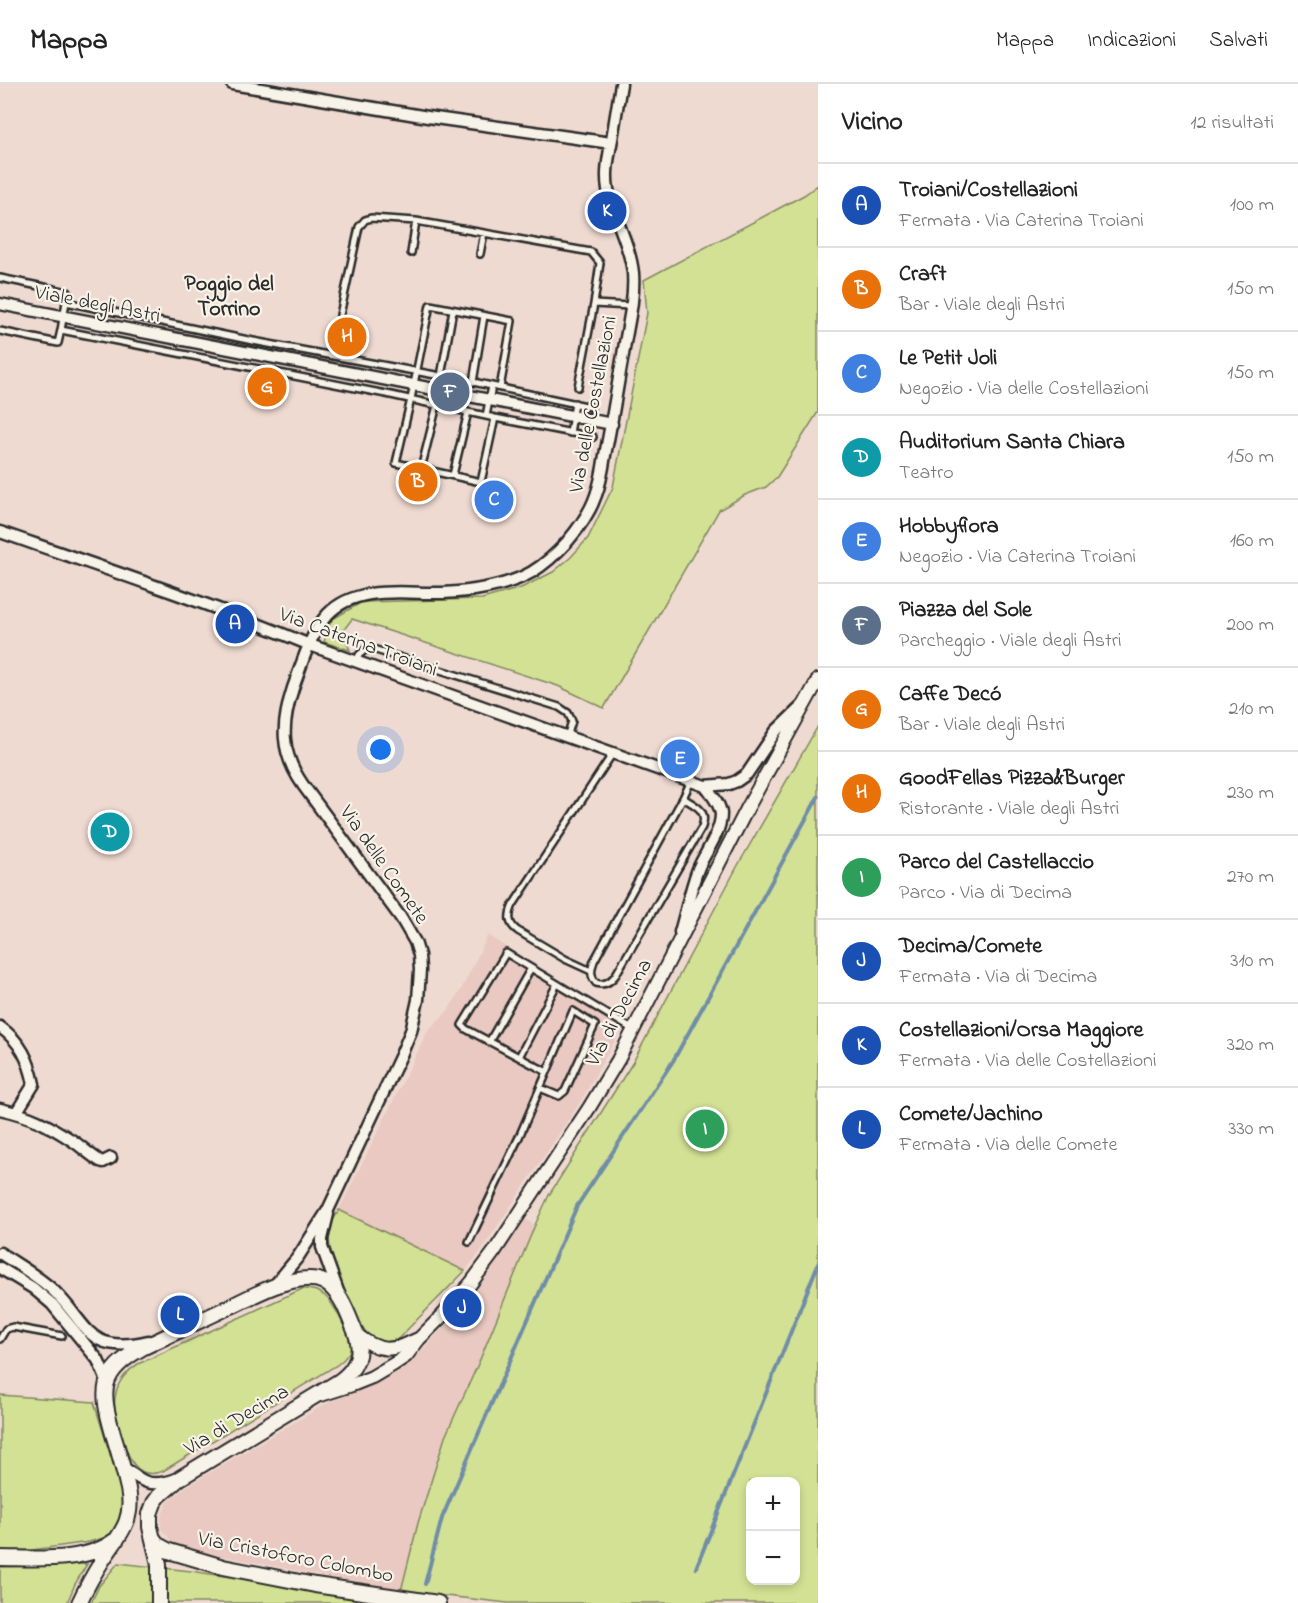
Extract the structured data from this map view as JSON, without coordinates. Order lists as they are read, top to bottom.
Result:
{
  "streets": {
    "main road": ["Via delle Comete", "Via di Decima", "Via Cristoforo Colombo"],
    "street": ["Viale degli Astri", "Via delle Costellazioni", "Via Caterina Troiani"]
  },
  "crossings": [
    ["Viale degli Astri", "Via delle Costellazioni"],
    ["Via delle Costellazioni", "Via Caterina Troiani"],
    ["Via delle Costellazioni", "Via delle Comete"],
    ["Via Caterina Troiani", "Via delle Comete"],
    ["Via Caterina Troiani", "Via di Decima"],
    ["Via di Decima", "Via Cristoforo Colombo"]
  ],
  "districts": ["Poggio del Torrino"],
  "page": {
    "header": "Mappa",
    "nav": ["Mappa", "Indicazioni", "Salvati"],
    "heading": ["Vicino", "12 risultati"],
    "list": [
      {
        "mark": "A",
        "name": "Troiani/Costellazioni",
        "note": "Fermata · Via Caterina Troiani",
        "value": "100 m"
      },
      {
        "mark": "B",
        "name": "Craft",
        "note": "Bar · Viale degli Astri",
        "value": "150 m"
      },
      {
        "mark": "C",
        "name": "Le Petit Joli",
        "note": "Negozio · Via delle Costellazioni",
        "value": "150 m"
      },
      {
        "mark": "D",
        "name": "Auditorium Santa Chiara",
        "note": "Teatro",
        "value": "150 m"
      },
      {
        "mark": "E",
        "name": "Hobbyflora",
        "note": "Negozio · Via Caterina Troiani",
        "value": "160 m"
      },
      {
        "mark": "F",
        "name": "Piazza del Sole",
        "note": "Parcheggio · Viale degli Astri",
        "value": "200 m"
      },
      {
        "mark": "G",
        "name": "Caffe Decó",
        "note": "Bar · Viale degli Astri",
        "value": "210 m"
      },
      {
        "mark": "H",
        "name": "GoodFellas Pizza&Burger",
        "note": "Ristorante · Viale degli Astri",
        "value": "230 m"
      },
      {
        "mark": "I",
        "name": "Parco del Castellaccio",
        "note": "Parco · Via di Decima",
        "value": "270 m"
      },
      {
        "mark": "J",
        "name": "Decima/Comete",
        "note": "Fermata · Via di Decima",
        "value": "310 m"
      },
      {
        "mark": "K",
        "name": "Costellazioni/Orsa Maggiore",
        "note": "Fermata · Via delle Costellazioni",
        "value": "320 m"
      },
      {
        "mark": "L",
        "name": "Comete/Jachino",
        "note": "Fermata · Via delle Comete",
        "value": "330 m"
      }
    ],
    "pins": [
      "K",
      "H",
      "G",
      "F",
      "B",
      "C",
      "A",
      "E",
      "D",
      "I",
      "J",
      "L"
    ],
    "map_buttons": ["+", "−"]
  }
}
